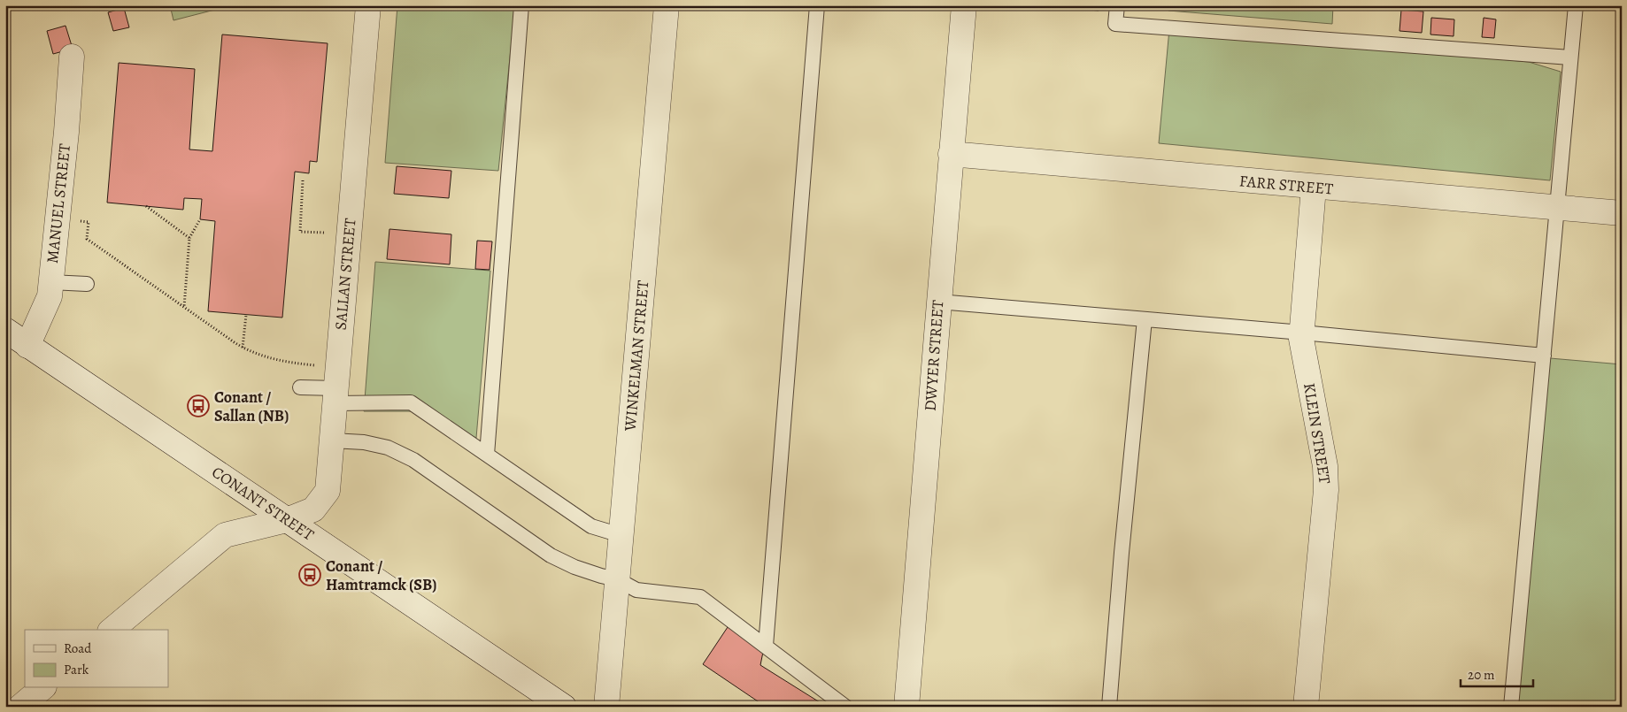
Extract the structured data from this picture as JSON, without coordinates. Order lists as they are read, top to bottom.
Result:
{
  "streets": {
    "street": [
      "FARR STREET",
      "MANUEL STREET",
      "SALLAN STREET",
      "WINKELMAN STREET",
      "DWYER STREET",
      "KLEIN STREET",
      "CONANT STREET"
    ]
  },
  "crossings": [
    ["FARR STREET", "DWYER STREET"],
    ["FARR STREET", "KLEIN STREET"],
    ["MANUEL STREET", "CONANT STREET"],
    ["SALLAN STREET", "CONANT STREET"]
  ],
  "places": {
    "bus stop": ["Conant / Sallan (NB)", "Conant / Hamtramck (SB)"]
  },
  "legend": ["Road", "Park"],
  "scale_bar": "20 m"
}
